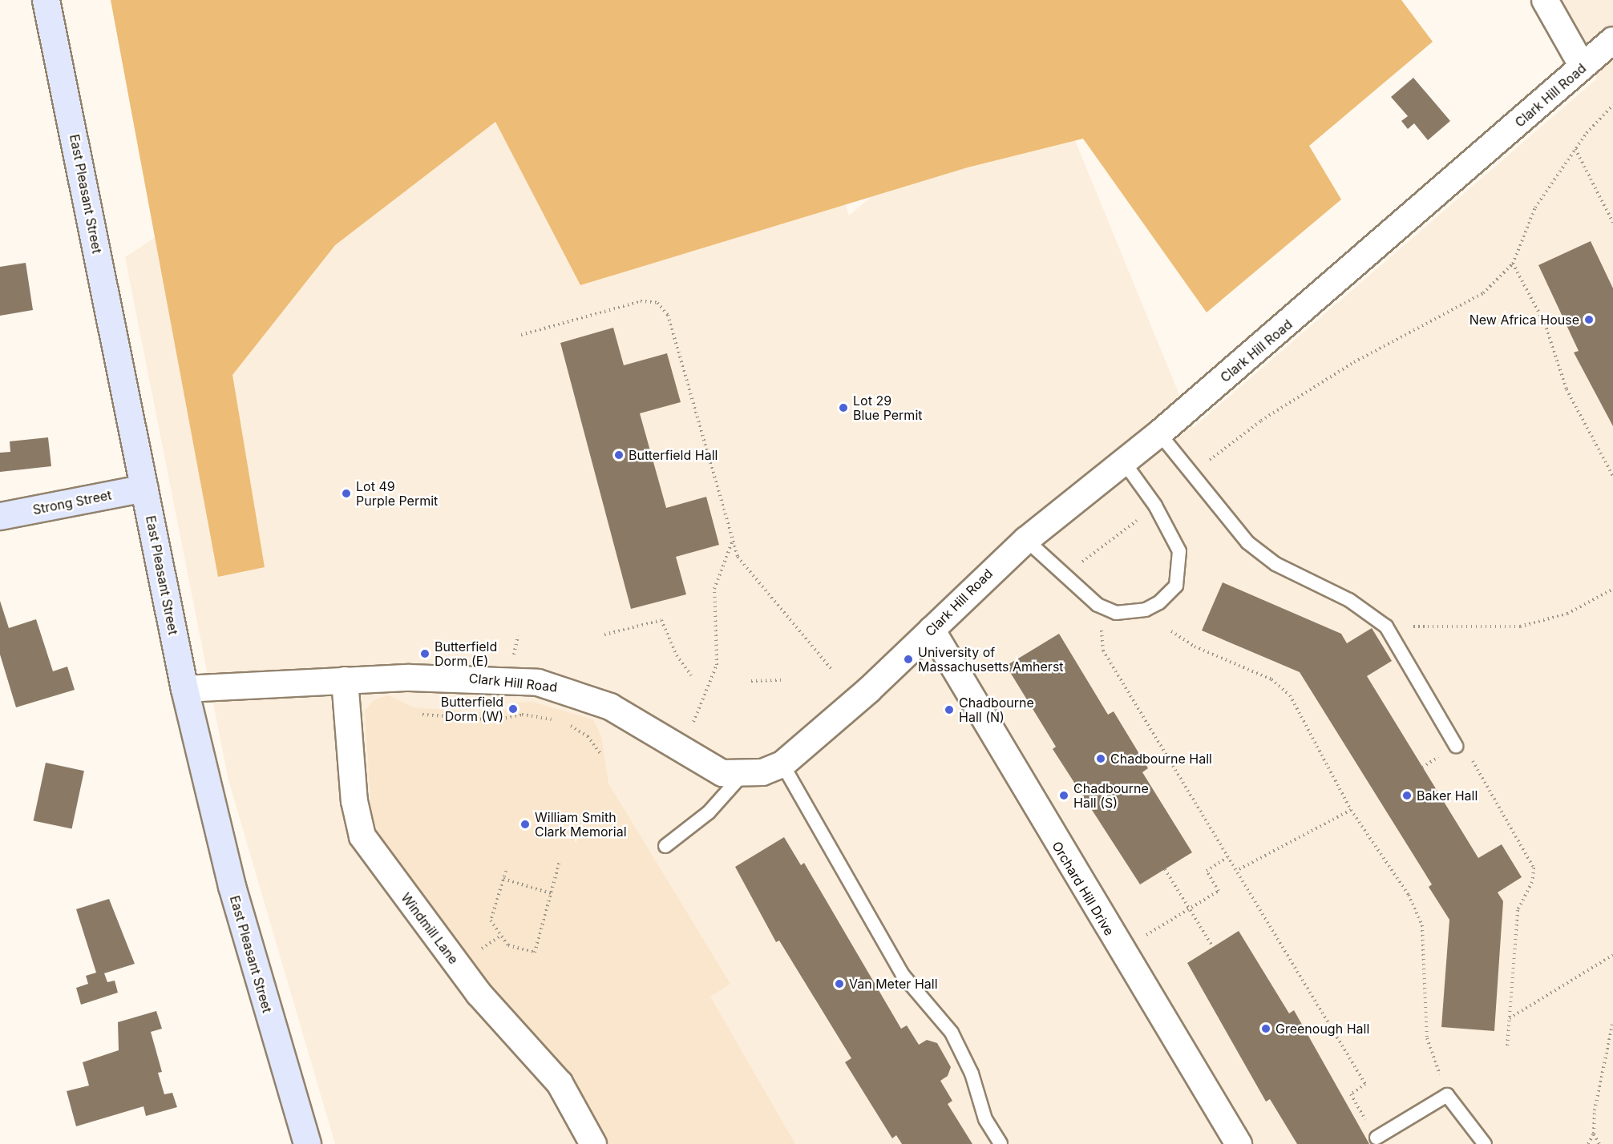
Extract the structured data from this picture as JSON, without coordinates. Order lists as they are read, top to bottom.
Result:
{
  "streets": {
    "main road": ["East Pleasant Street", "Strong Street"],
    "street": ["Clark Hill Road", "Orchard Hill Drive", "Windmill Lane"]
  },
  "crossings": [
    ["Clark Hill Road", "East Pleasant Street"],
    ["Clark Hill Road", "Orchard Hill Drive"],
    ["Clark Hill Road", "Windmill Lane"],
    ["East Pleasant Street", "Strong Street"]
  ],
  "places": [
    "New Africa House",
    "Lot 29 Blue Permit",
    "Butterfield Hall",
    "Lot 49 Purple Permit",
    "Butterfield Dorm (E)",
    "University of Massachusetts Amherst",
    "Butterfield Dorm (W)",
    "Chadbourne Hall (N)",
    "Chadbourne Hall",
    "Chadbourne Hall (S)",
    "Baker Hall",
    "William Smith Clark Memorial",
    "Van Meter Hall",
    "Greenough Hall"
  ]
}
